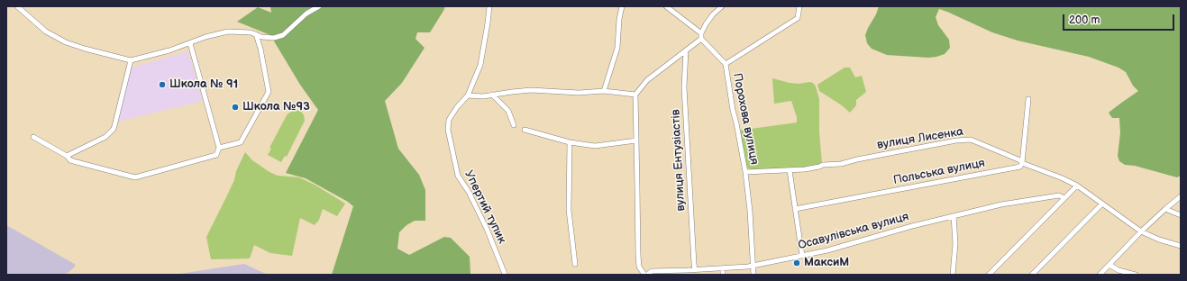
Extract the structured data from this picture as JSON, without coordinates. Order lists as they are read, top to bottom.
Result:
{
  "streets": {
    "street": [
      "Порохова вулиця",
      "вулиця Лисенка",
      "вулиця Ентузіастів",
      "Польська вулиця",
      "Упертий тупик",
      "Осавулівська вулиця"
    ]
  },
  "crossings": [
    ["Порохова вулиця", "вулиця Лисенка"],
    ["Порохова вулиця", "Осавулівська вулиця"],
    ["вулиця Лисенка", "Польська вулиця"],
    ["вулиця Ентузіастів", "Осавулівська вулиця"]
  ],
  "places": ["Школа № 91", "Школа №93", "МаксиМ"],
  "scale_bar": "200 m"
}
